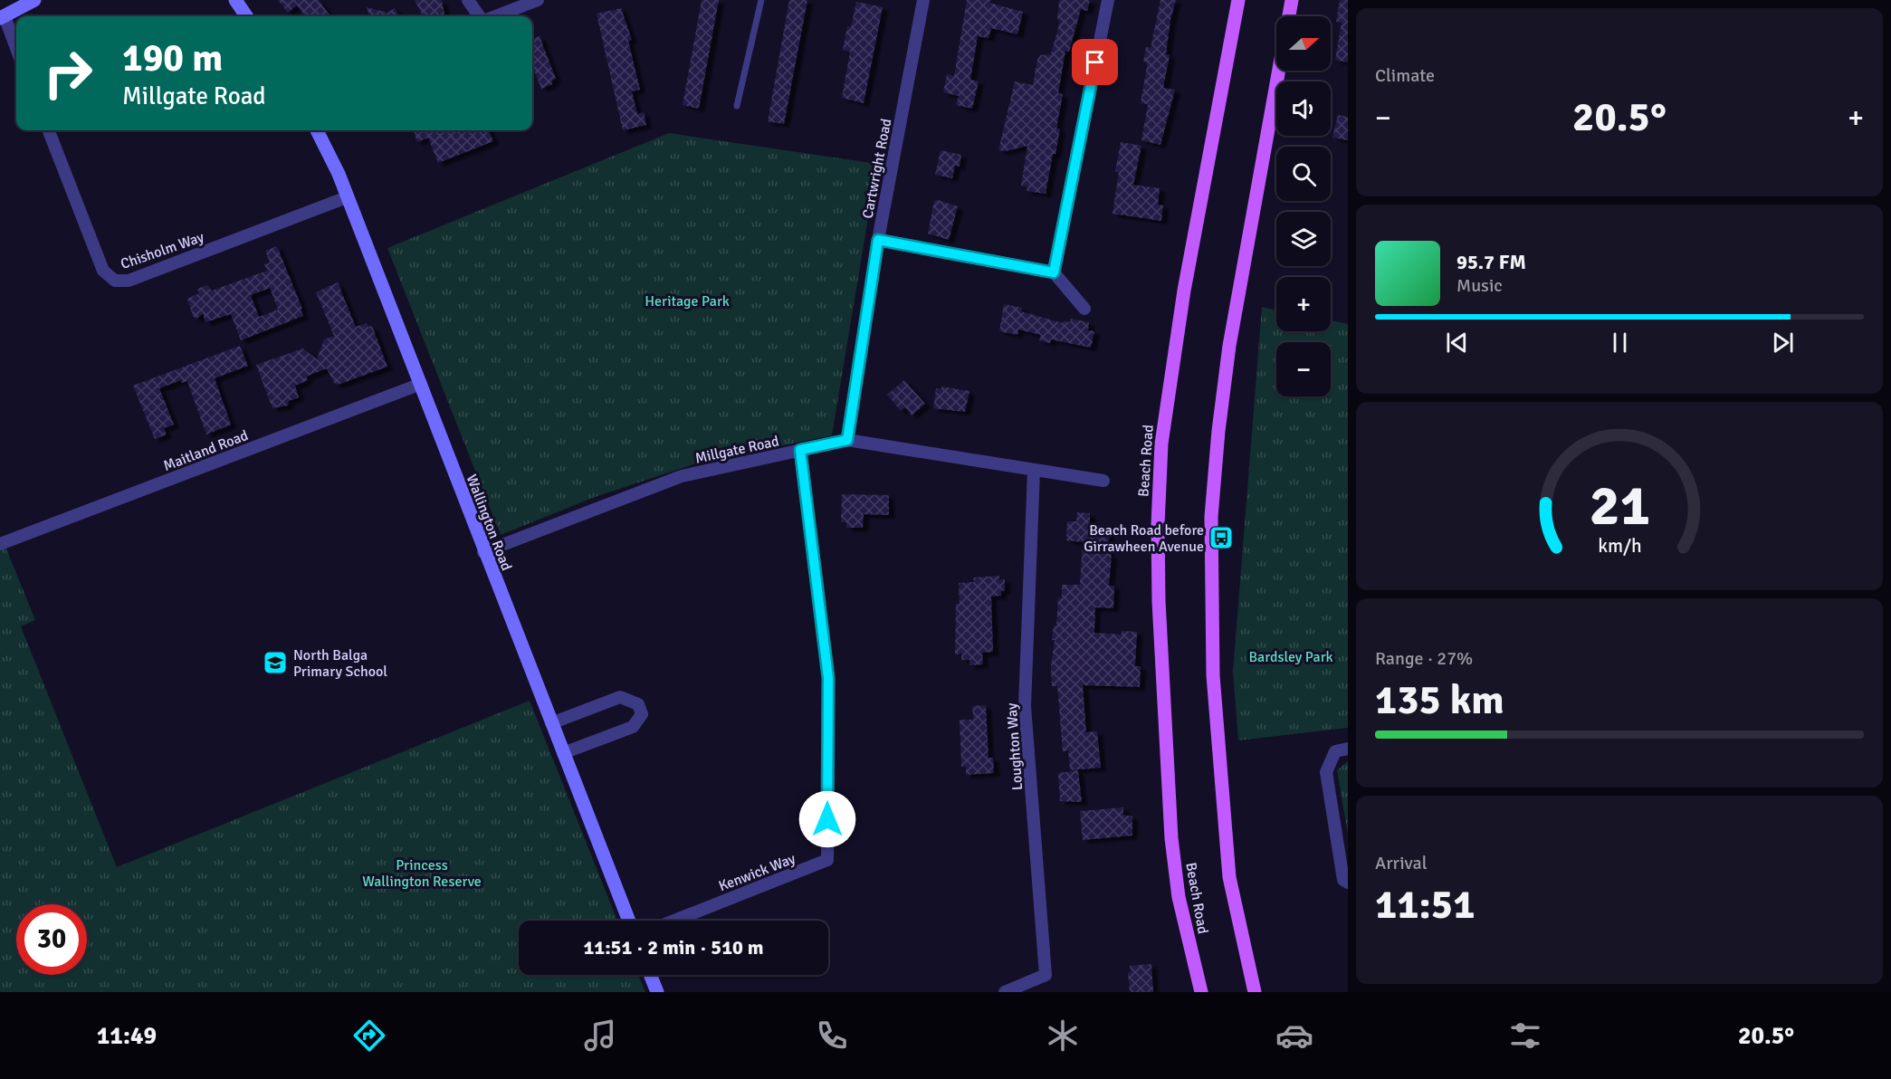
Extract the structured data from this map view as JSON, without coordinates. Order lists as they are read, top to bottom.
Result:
{
  "streets": {
    "main road": ["Beach Road"],
    "street": [
      "Cartwright Road",
      "Chisholm Way",
      "Millgate Road",
      "Maitland Road",
      "Wallington Road",
      "Loughton Way",
      "Kenwick Way"
    ]
  },
  "crossings": [
    ["Cartwright Road", "Millgate Road"],
    ["Chisholm Way", "Wallington Road"],
    ["Millgate Road", "Wallington Road"],
    ["Millgate Road", "Loughton Way"],
    ["Millgate Road", "Kenwick Way"],
    ["Maitland Road", "Wallington Road"]
  ],
  "parks": ["Heritage Park", "Bardsley Park", "Princess Wallington Reserve"],
  "places": {
    "bus stop": ["Beach Road before Girrawheen Avenue"],
    "school or university": ["North Balga Primary School"]
  },
  "north": "right",
  "page": {
    "tile": [
      "Climate",
      ["Range · 27%", "135 km"],
      ["Arrival", "11:51"]
    ],
    "map_buttons": ["+", "−"],
    "turn": ["190 m", "Millgate Road"],
    "heat": ["−", "20.5°", "+"],
    "song": ["95.7 FM", "Music"],
    "limit": "30",
    "trip": "11:51 · 2 min · 510 m",
    "tabs": ["11:49", "20.5°"],
    "gauge": ["21", "km/h"]
  }
}
